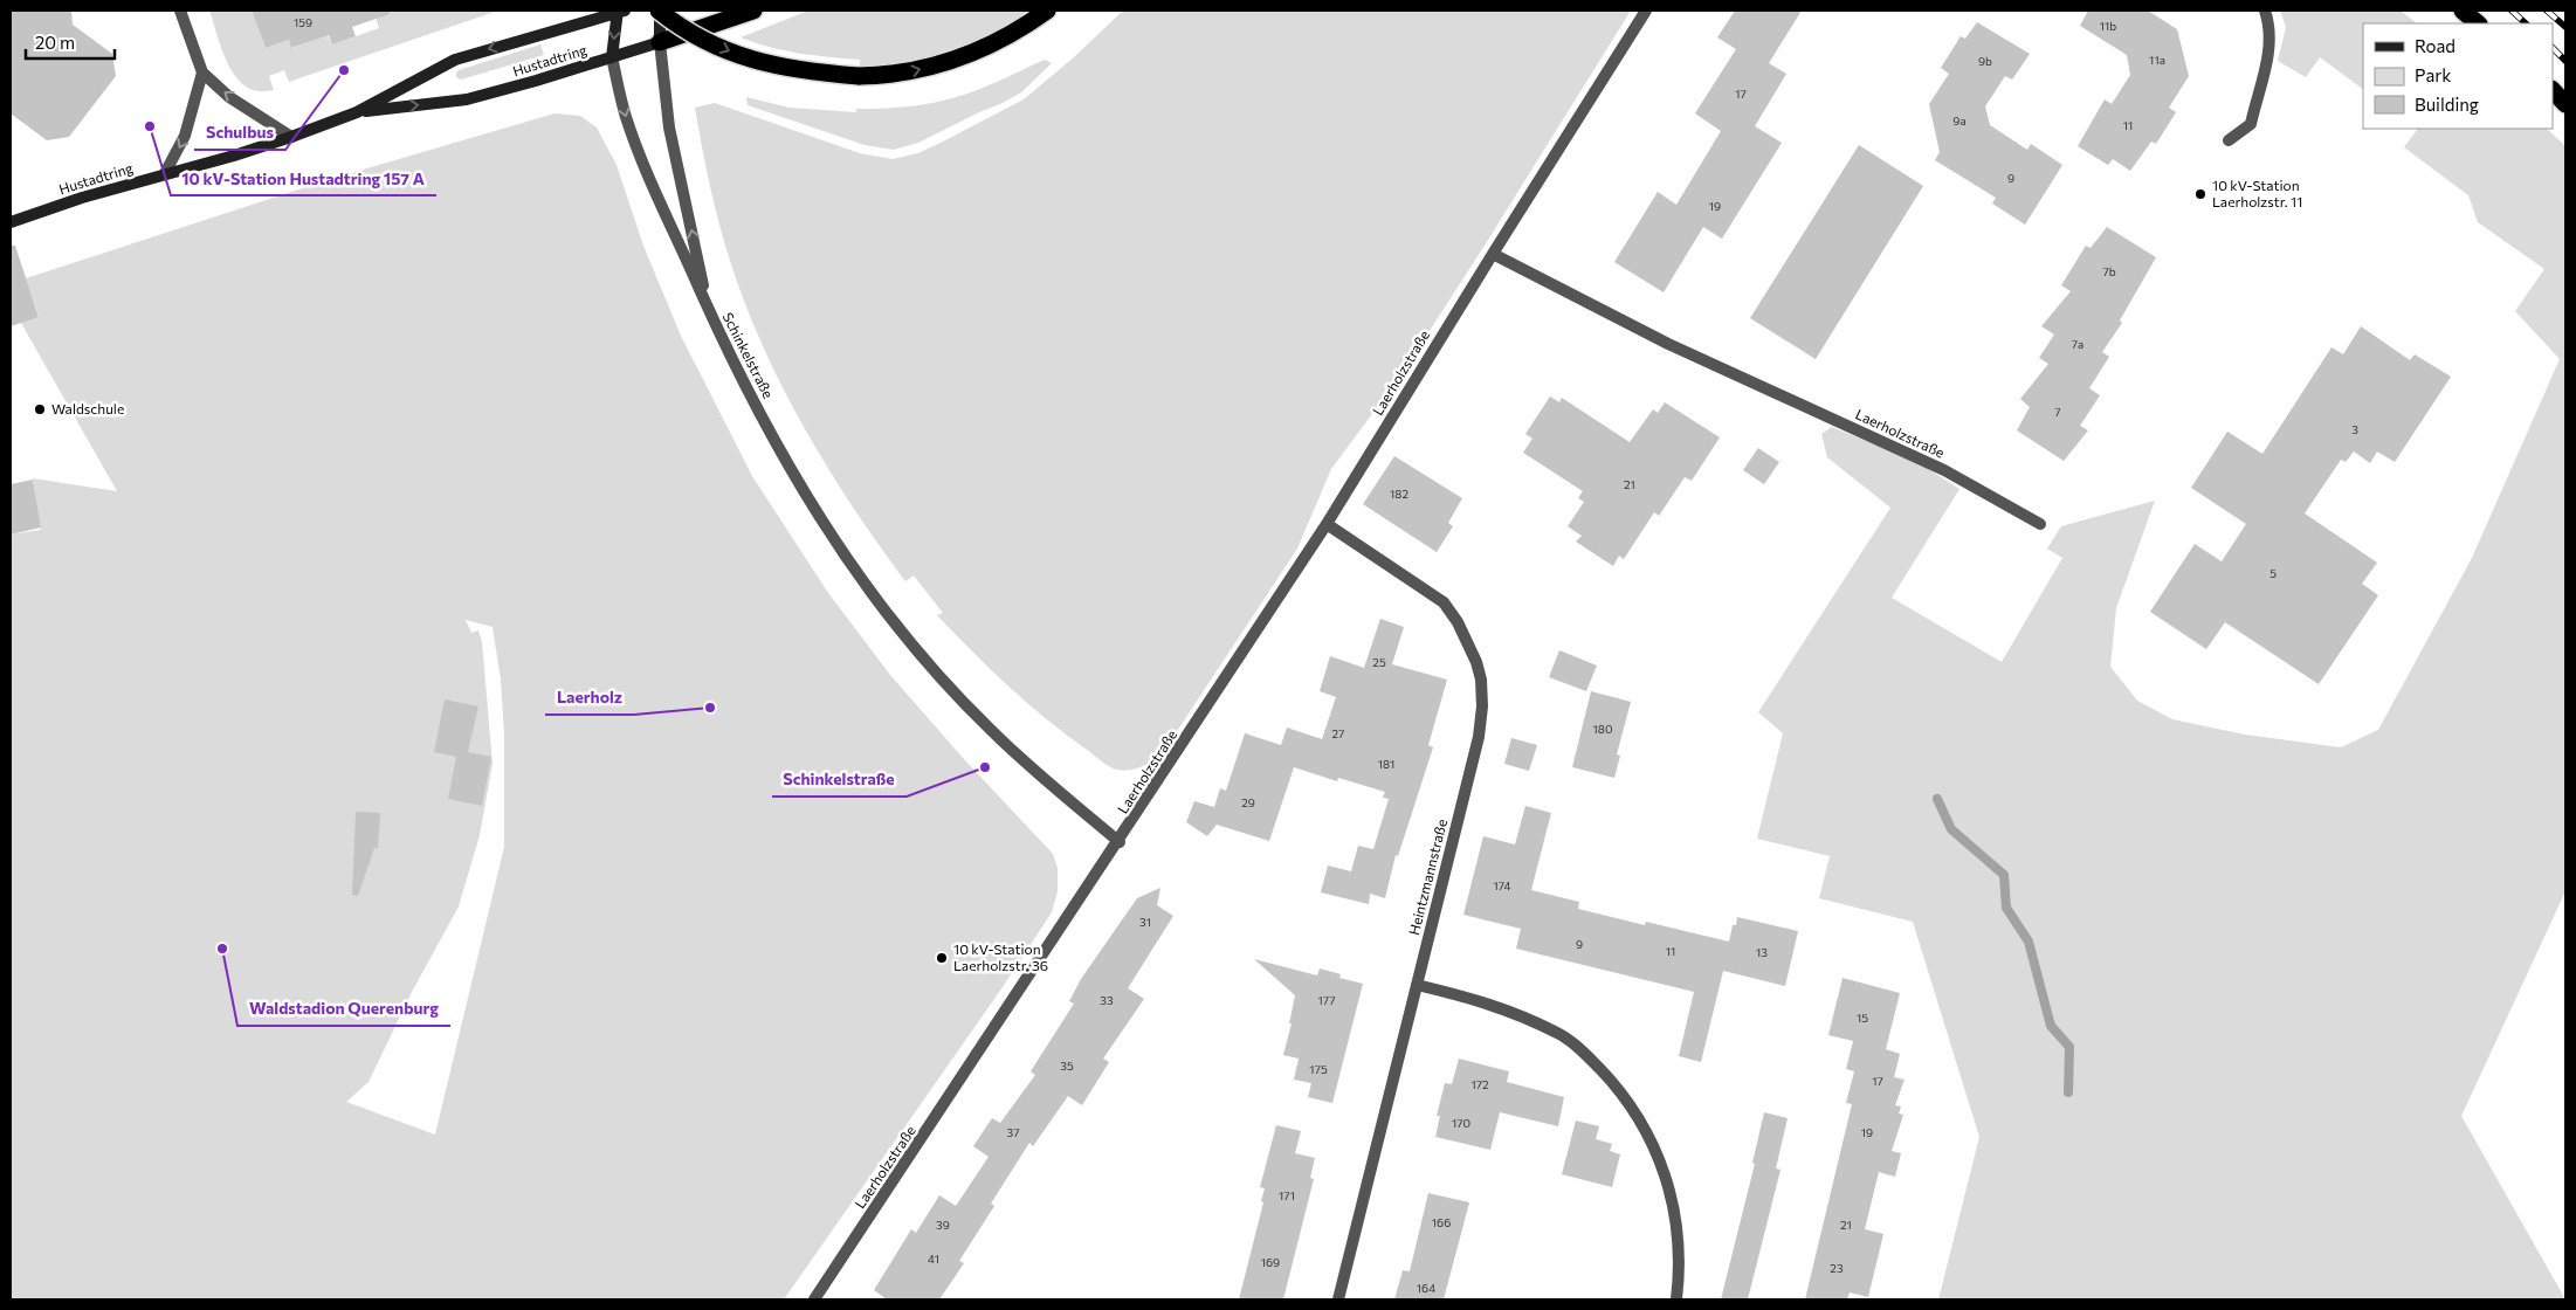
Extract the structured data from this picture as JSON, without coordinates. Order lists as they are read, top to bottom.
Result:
{
  "streets": {
    "street": [
      "Hustadtring",
      "Schinkelstraße",
      "Laerholzstraße",
      "Heintzmannstraße"
    ]
  },
  "crossings": [
    ["Hustadtring", "Schinkelstraße"],
    ["Schinkelstraße", "Laerholzstraße"],
    ["Laerholzstraße", "Heintzmannstraße"]
  ],
  "places": [
    "Schulbus",
    "10 kV-Station Hustadtring 157 A",
    "10 kV-Station Laerholzstr. 11",
    "Waldschule",
    "Laerholz",
    "Schinkelstraße",
    "Waldstadion Querenburg",
    "10 kV-Station Laerholzstr. 36"
  ],
  "house_numbers": [
    "159",
    "11b",
    "11a",
    "9b",
    "17",
    "9a",
    "11",
    "9",
    "19",
    "7b",
    "7a",
    "7",
    "3",
    "21",
    "182",
    "5",
    "25",
    "180",
    "27",
    "181",
    "29",
    "174",
    "31",
    "9",
    "11",
    "13",
    "33",
    "177",
    "15",
    "35",
    "175",
    "17",
    "172",
    "170",
    "37",
    "19",
    "171",
    "166",
    "39",
    "21",
    "41",
    "169",
    "23",
    "164"
  ],
  "legend": ["Road", "Park", "Building"],
  "scale_bar": "20 m"
}
